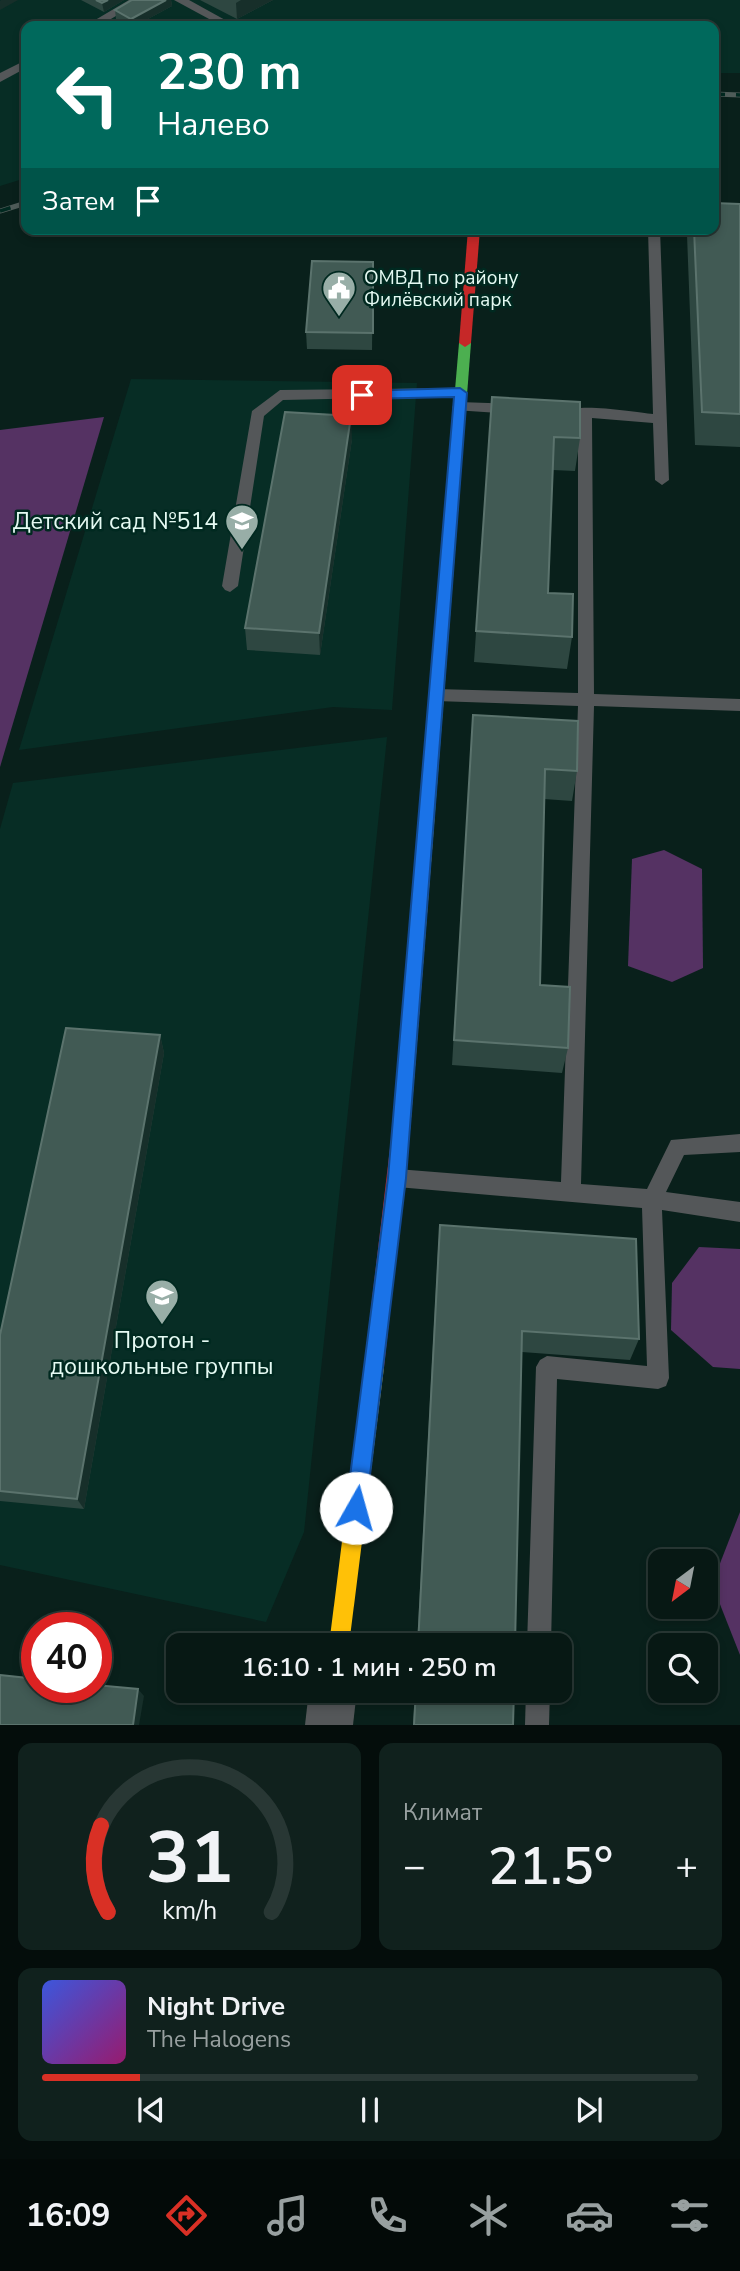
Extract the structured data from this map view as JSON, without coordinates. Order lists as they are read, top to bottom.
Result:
{
  "places": {
    "public building": ["ОМВД по району Филёвский парк"],
    "school or university": ["Детский сад №514", "Протон - дошкольные группы"]
  },
  "north": "bottom left",
  "page": {
    "turn": ["230 m", "Налево"],
    "then": "Затем",
    "limit": "40",
    "trip": "16:10 · 1 мин · 250 m",
    "tile": "Климат",
    "heat": ["−", "21.5°", "+"],
    "song": ["Night Drive", "The Halogens"],
    "tabs": "16:09",
    "gauge": ["31", "km/h"]
  }
}
